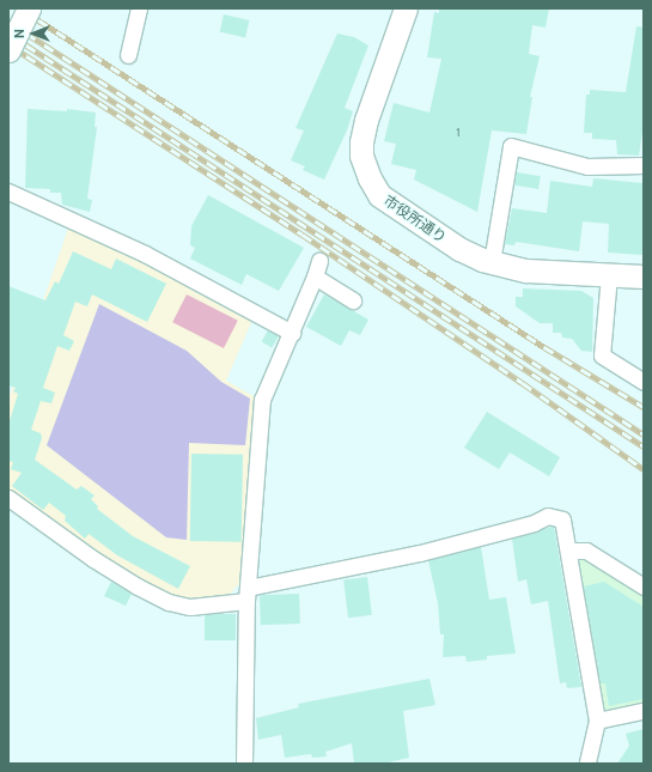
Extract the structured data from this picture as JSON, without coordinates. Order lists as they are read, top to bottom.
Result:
{
  "streets": {
    "street": ["市役所通り"]
  },
  "house_numbers": ["1"],
  "north": "left"
}
